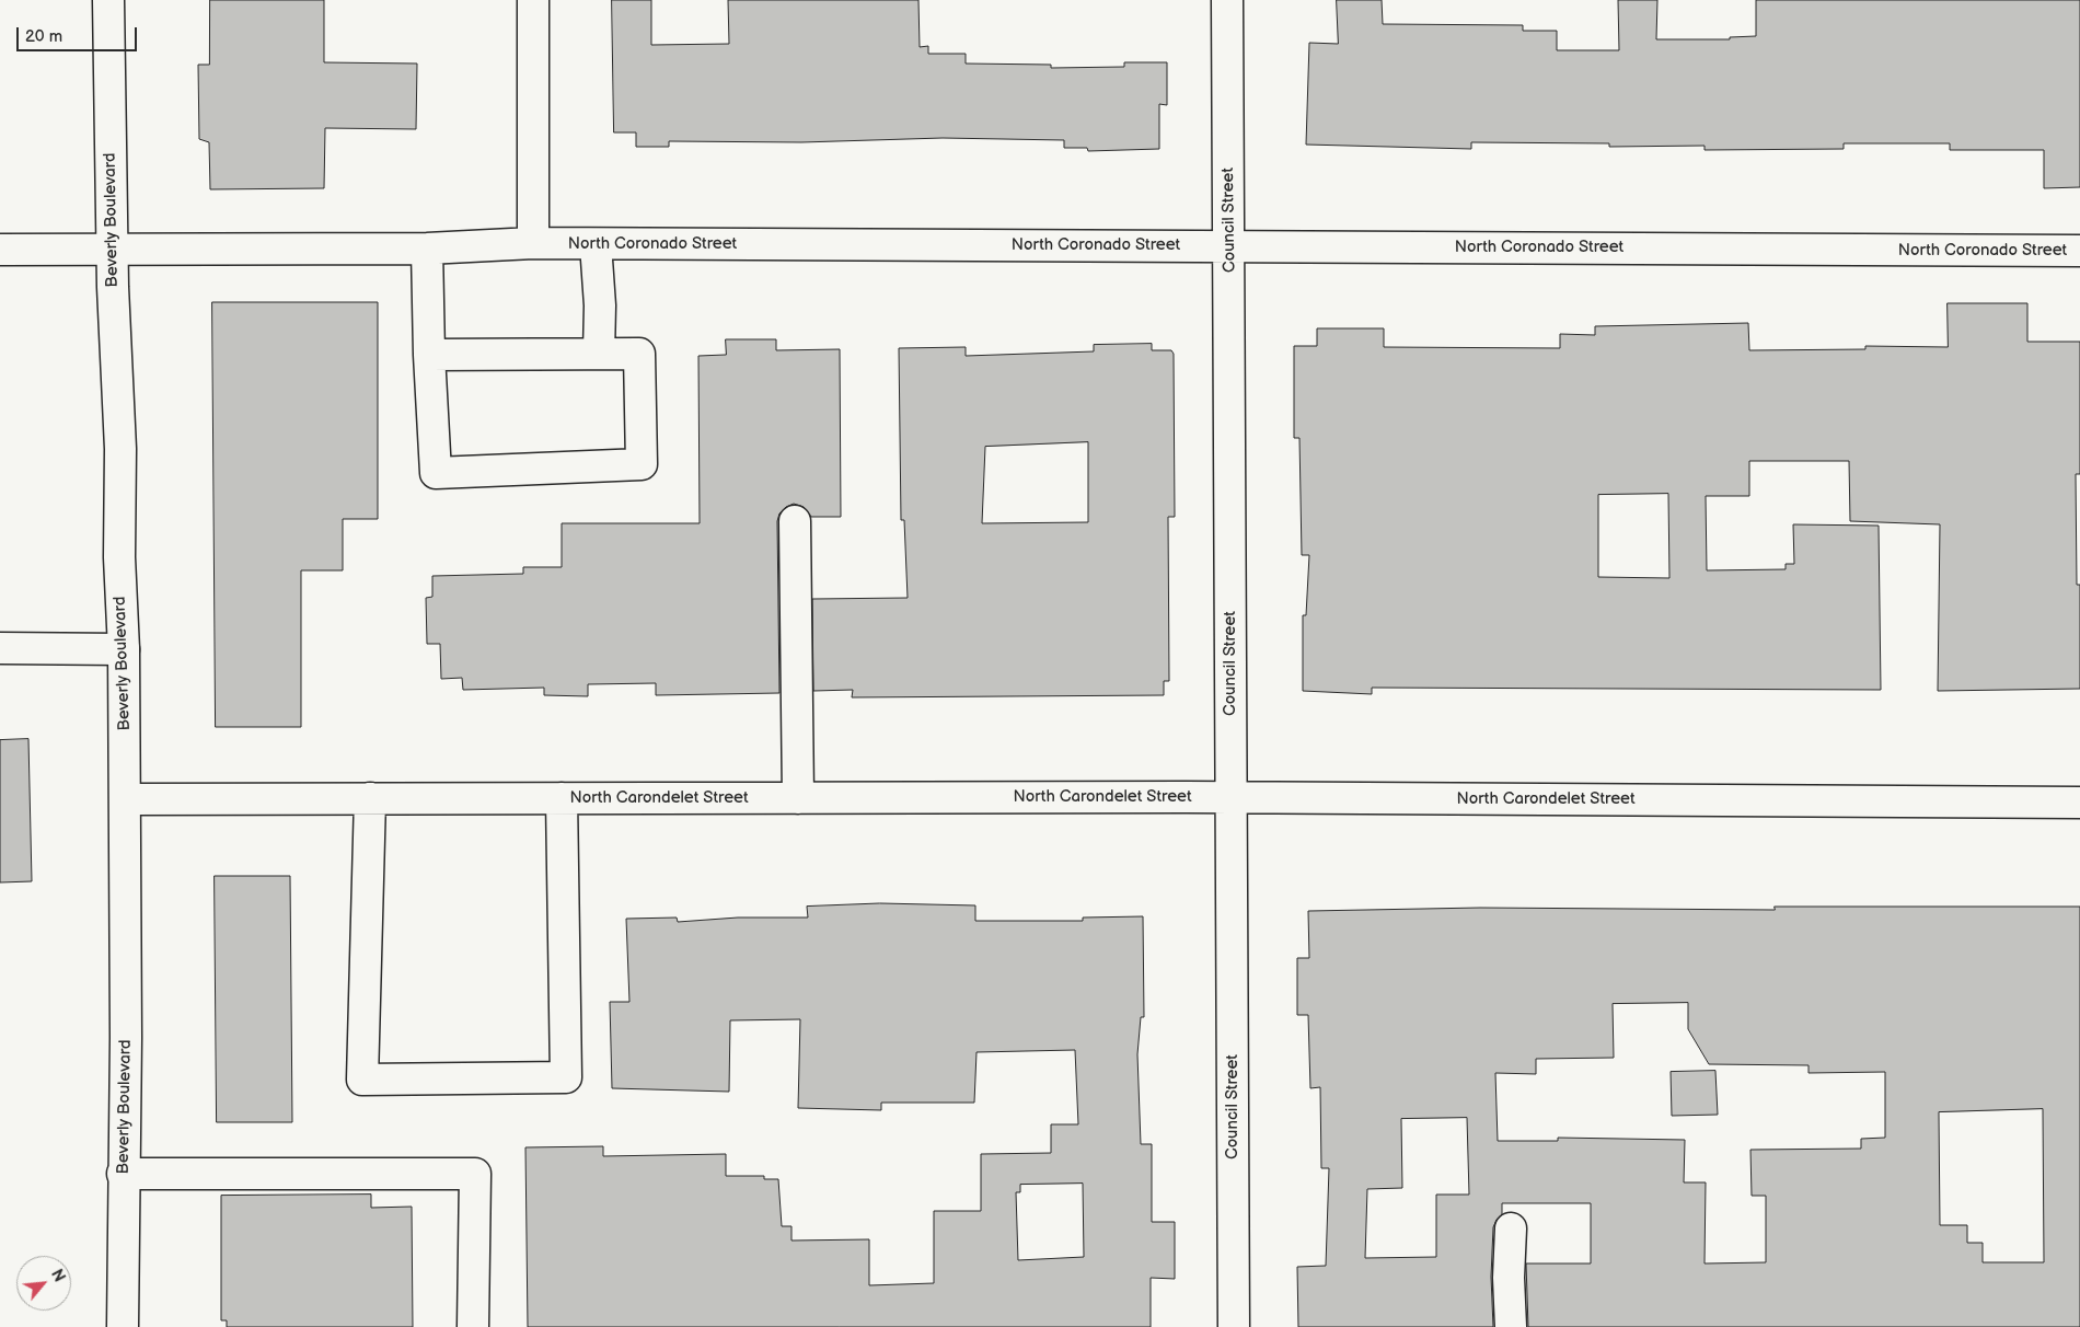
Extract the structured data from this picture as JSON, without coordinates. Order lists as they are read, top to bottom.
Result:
{
  "streets": {
    "street": [
      "Beverly Boulevard",
      "Council Street",
      "North Coronado Street",
      "North Carondelet Street"
    ]
  },
  "crossings": [
    ["Beverly Boulevard", "North Coronado Street"],
    ["Beverly Boulevard", "North Carondelet Street"],
    ["Council Street", "North Coronado Street"],
    ["Council Street", "North Carondelet Street"]
  ],
  "scale_bar": "20 m",
  "north": "top right"
}
